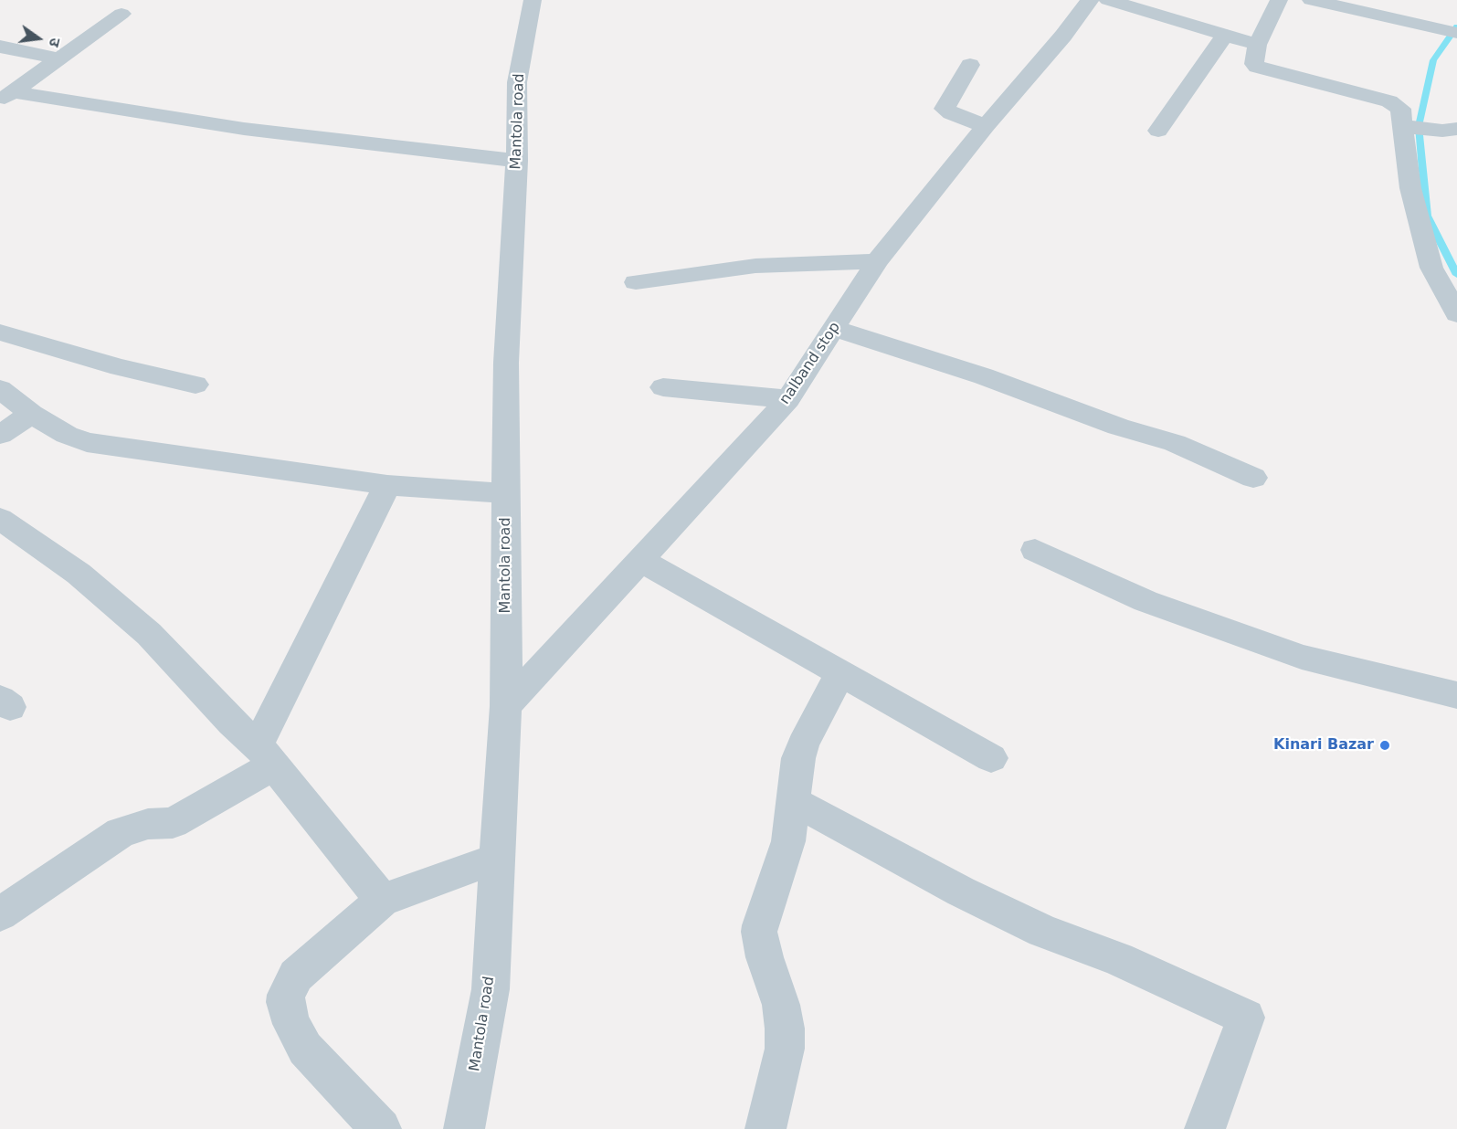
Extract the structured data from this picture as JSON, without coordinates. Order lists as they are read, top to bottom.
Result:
{
  "streets": {
    "street": ["Mantola road", "nalband stop"]
  },
  "crossings": [
    ["Mantola road", "nalband stop"]
  ],
  "places": ["Kinari Bazar"],
  "north": "right"
}
